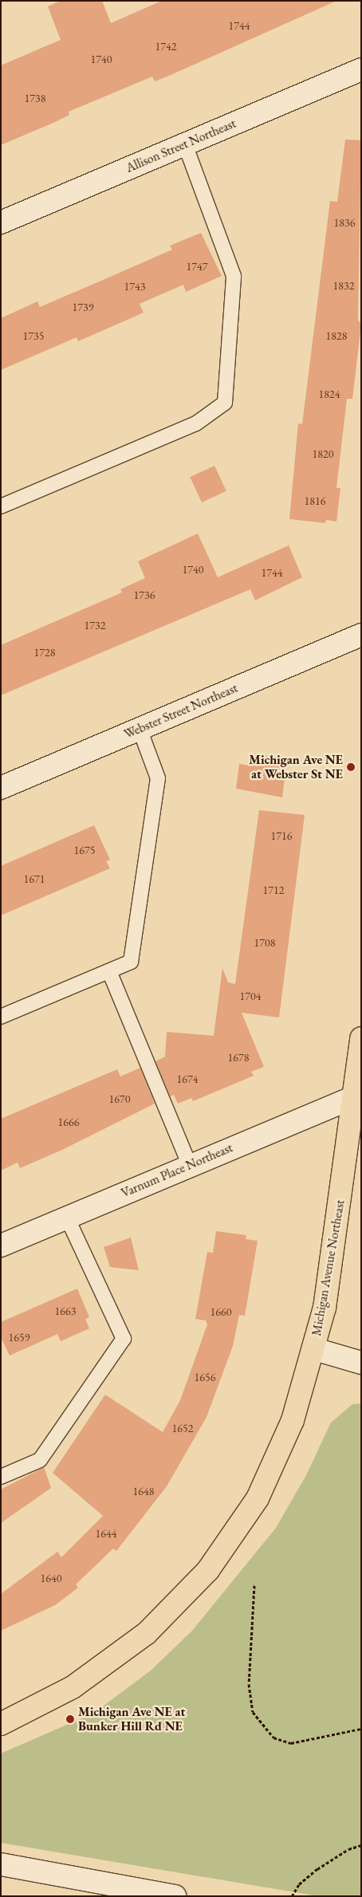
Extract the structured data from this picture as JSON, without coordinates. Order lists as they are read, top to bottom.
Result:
{
  "streets": {
    "main road": ["Michigan Avenue Northeast"],
    "street": ["Allison Street Northeast", "Webster Street Northeast", "Varnum Place Northeast"]
  },
  "crossings": [
    ["Varnum Place Northeast", "Michigan Avenue Northeast"]
  ],
  "places": ["Michigan Ave NE at Webster St NE", "Michigan Ave NE at Bunker Hill Rd NE"],
  "house_numbers": [
    "1744",
    "1742",
    "1740",
    "1738",
    "1836",
    "1747",
    "1832",
    "1743",
    "1739",
    "1735",
    "1828",
    "1824",
    "1820",
    "1816",
    "1740",
    "1744",
    "1736",
    "1732",
    "1728",
    "1716",
    "1675",
    "1671",
    "1712",
    "1708",
    "1704",
    "1678",
    "1674",
    "1670",
    "1666",
    "1663",
    "1660",
    "1659",
    "1656",
    "1652",
    "1648",
    "1644",
    "1640"
  ]
}
